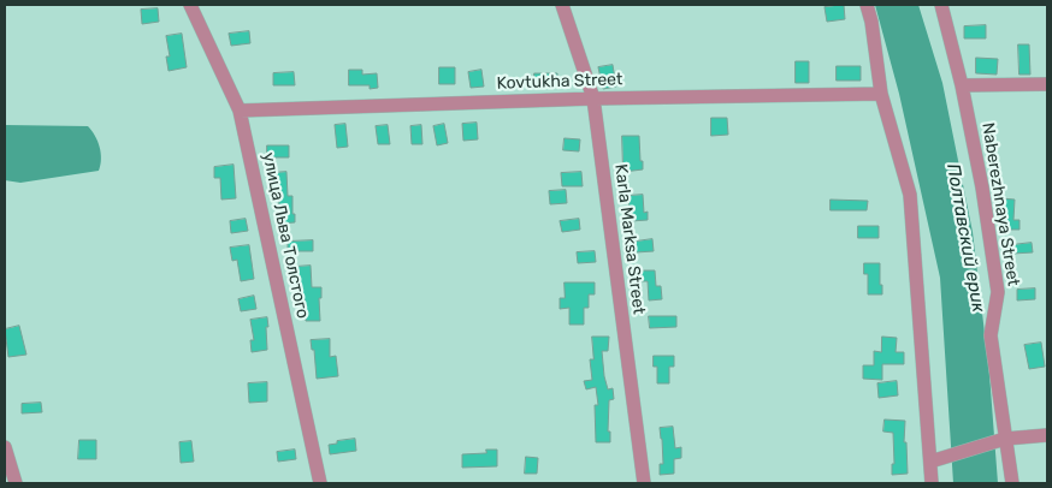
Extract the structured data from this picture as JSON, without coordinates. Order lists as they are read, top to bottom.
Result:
{
  "streets": {
    "street": [
      "Kovtukha Street",
      "Naberezhnaya Street",
      "улица Льва Толстого",
      "Karla Marksa Street"
    ]
  },
  "crossings": [
    ["Kovtukha Street", "улица Льва Толстого"],
    ["Kovtukha Street", "Karla Marksa Street"]
  ],
  "water": ["Полтавский ерик"]
}
